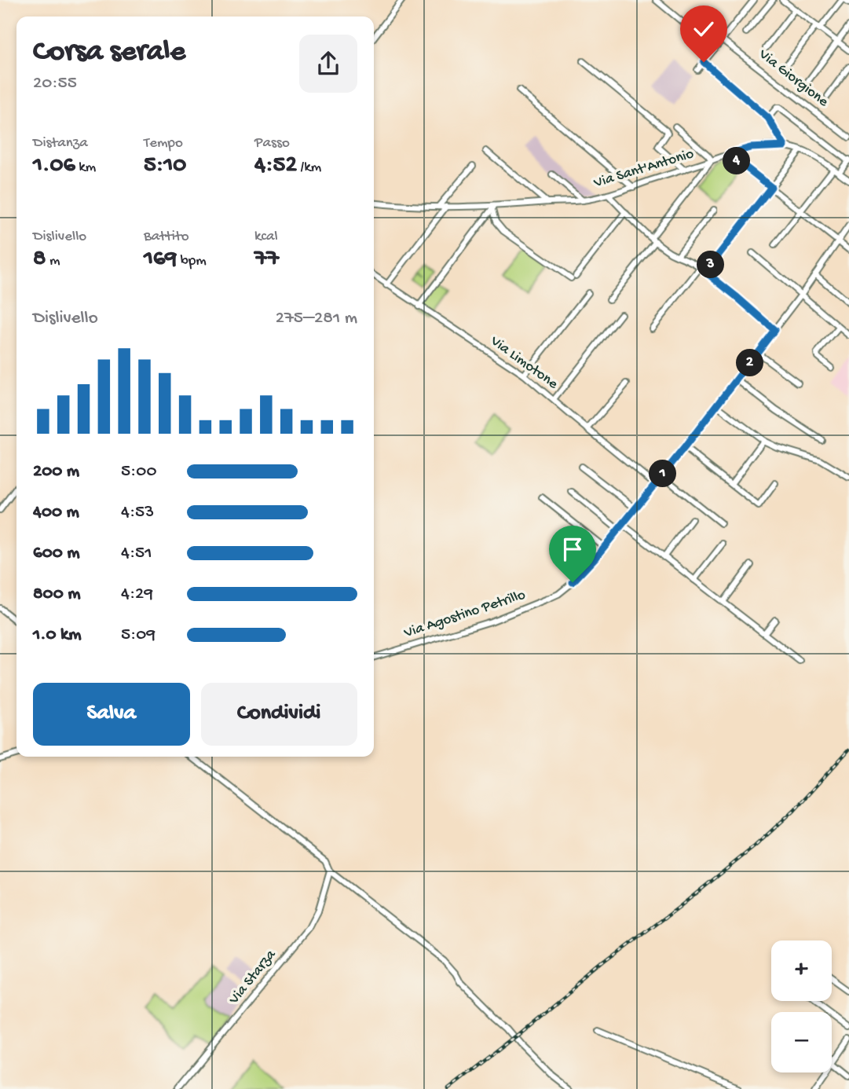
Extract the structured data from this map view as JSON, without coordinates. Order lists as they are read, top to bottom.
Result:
{
  "streets": {
    "street": [
      "Via Giorgione",
      "Via Sant'Antonio",
      "Via Limotone",
      "Via Agostino Petrillo",
      "Via Starza"
    ]
  },
  "crossings": [
    ["Via Limotone", "Via Agostino Petrillo"]
  ],
  "page": {
    "heading": ["Corsa serale", "20:55"],
    "stats": [
      ["Distanza", "1.06 km"],
      ["Tempo", "5:10"],
      ["Passo", "4:52 /km"],
      ["Dislivello", "8 m"],
      ["Battito", "169 bpm"],
      ["kcal", "77"]
    ],
    "pins": [
      "4",
      "3",
      "2",
      "1"
    ],
    "chart": ["Dislivello", "275–281 m"],
    "list": [
      {
        "name": "200 m",
        "note": "5:00"
      },
      {
        "name": "400 m",
        "note": "4:53"
      },
      {
        "name": "600 m",
        "note": "4:51"
      },
      {
        "name": "800 m",
        "note": "4:29"
      },
      {
        "name": "1.0 km",
        "note": "5:09"
      }
    ],
    "buttons": ["Salva", "Condividi"],
    "map_buttons": ["+", "−"]
  }
}
